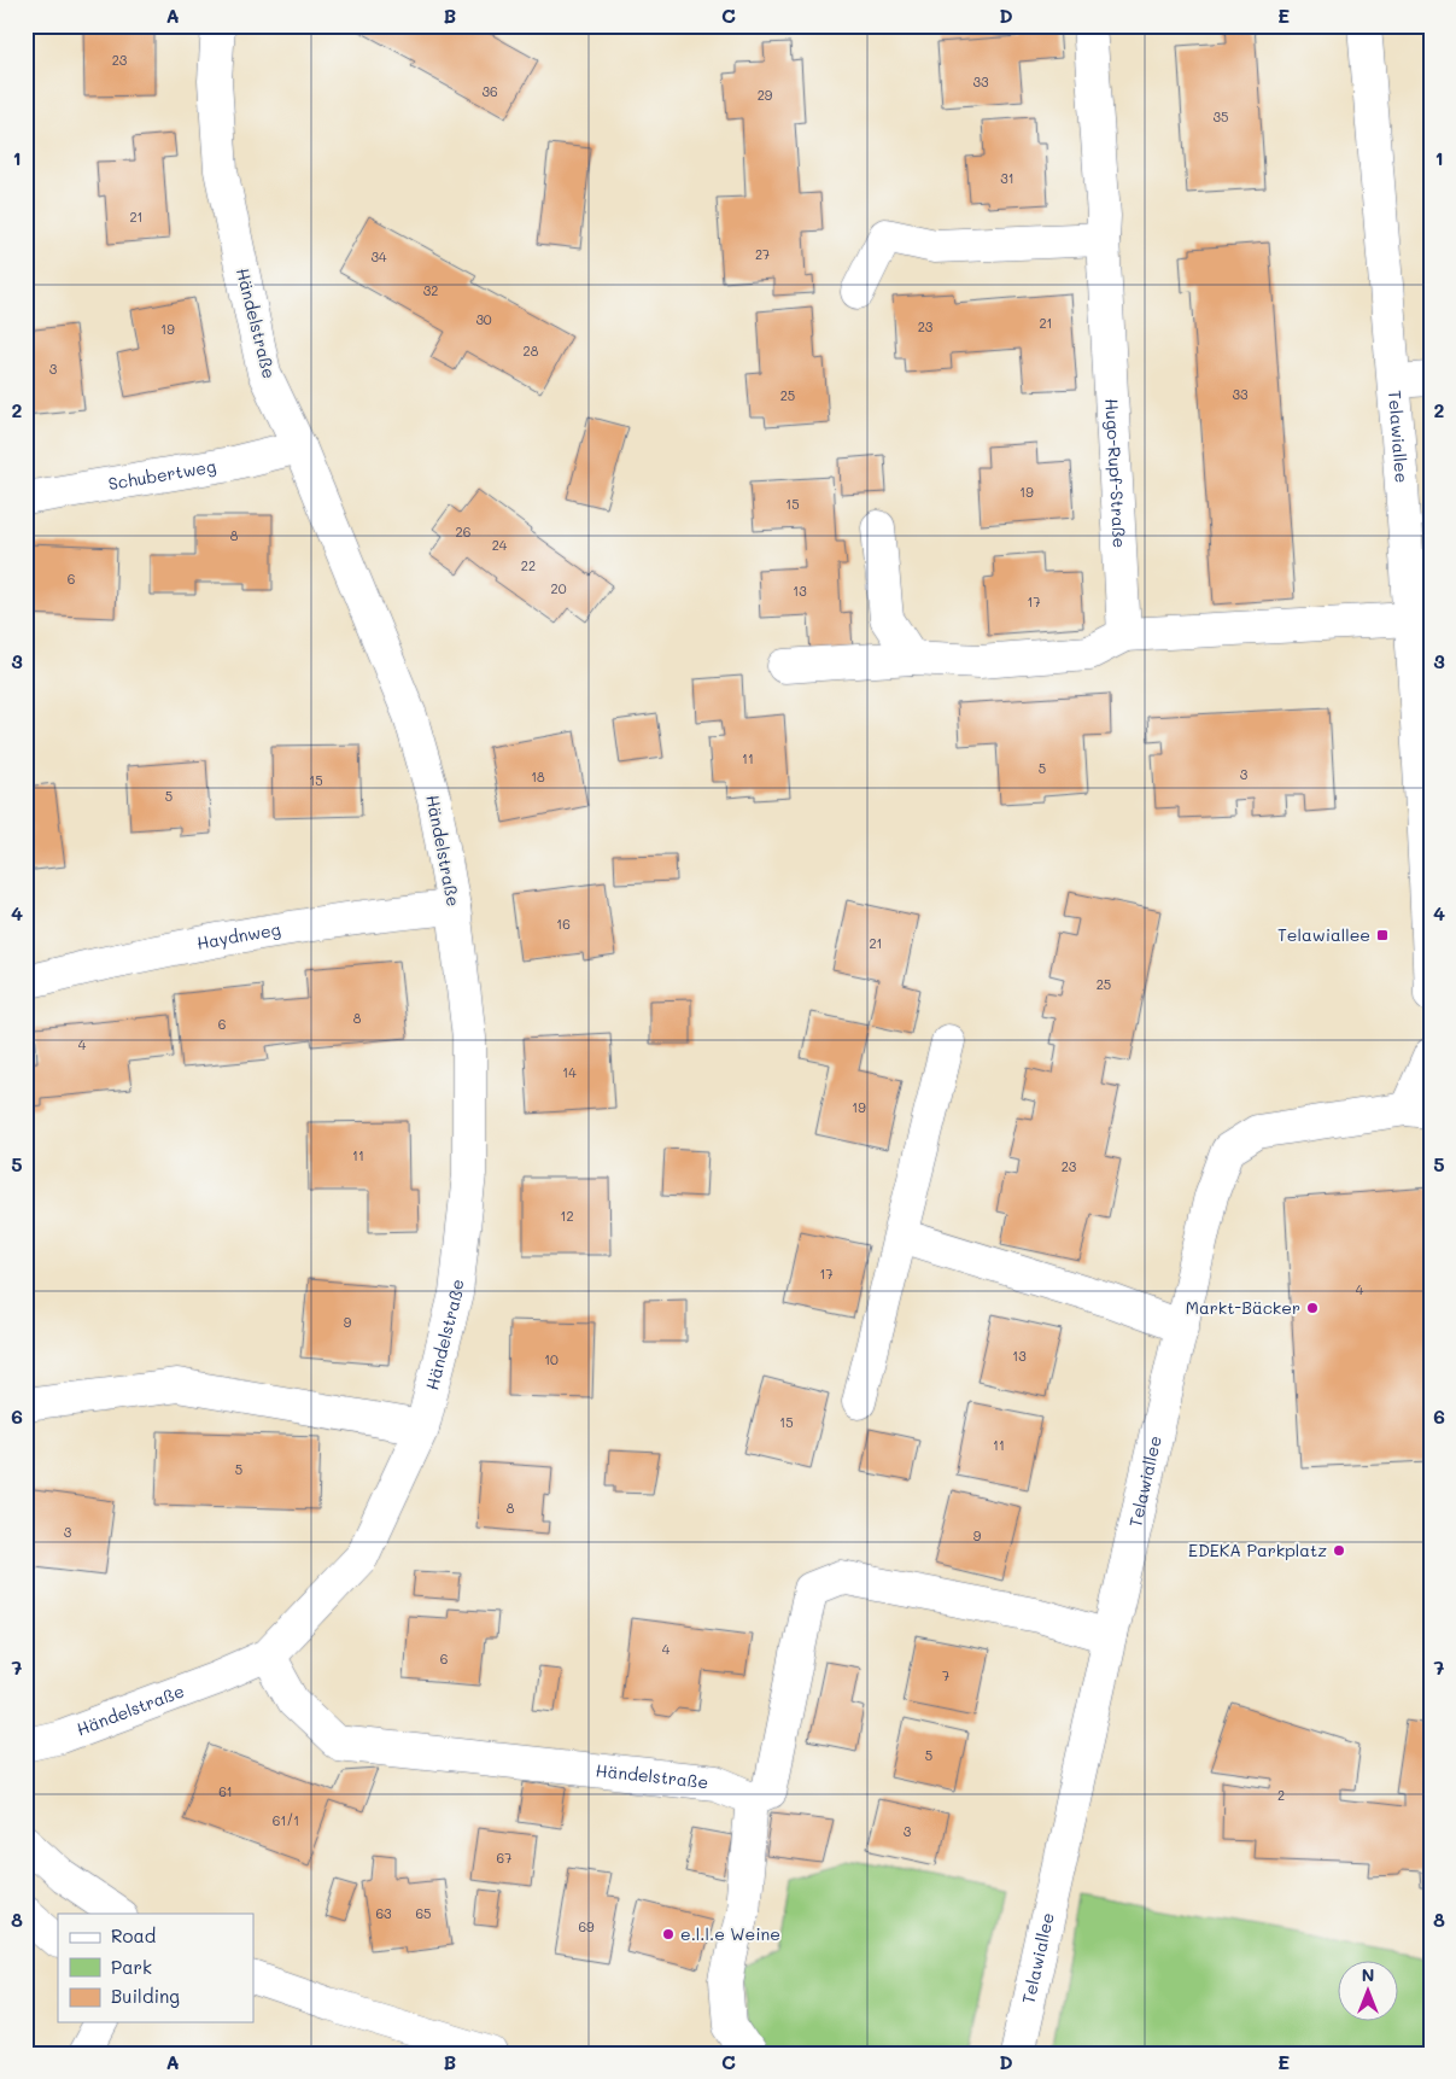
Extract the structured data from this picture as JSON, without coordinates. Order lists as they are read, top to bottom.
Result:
{
  "streets": {
    "street": [
      "Händelstraße",
      "Telawiallee",
      "Schubertweg",
      "Hugo-Rupf-Straße",
      "Haydnweg"
    ]
  },
  "crossings": [
    ["Händelstraße", "Schubertweg"],
    ["Händelstraße", "Haydnweg"]
  ],
  "places": {
    "transit": ["Telawiallee"],
    "other": ["Markt-Bäcker", "EDEKA Parkplatz", "e.l.l.e Weine"]
  },
  "house_numbers": [
    "23",
    "33",
    "36",
    "29",
    "35",
    "31",
    "21",
    "27",
    "34",
    "32",
    "30",
    "21",
    "23",
    "19",
    "28",
    "3",
    "33",
    "25",
    "19",
    "15",
    "26",
    "8",
    "24",
    "22",
    "6",
    "20",
    "13",
    "17",
    "11",
    "5",
    "3",
    "18",
    "15",
    "5",
    "16",
    "21",
    "25",
    "8",
    "6",
    "4",
    "14",
    "19",
    "11",
    "23",
    "12",
    "17",
    "4",
    "9",
    "13",
    "10",
    "15",
    "11",
    "5",
    "8",
    "3",
    "9",
    "4",
    "6",
    "7",
    "5",
    "61",
    "2",
    "61/1",
    "3",
    "67",
    "63",
    "65",
    "69"
  ],
  "legend": ["Road", "Park", "Building"],
  "north": "top",
  "grid": {
    "columns": [
      "A",
      "B",
      "C",
      "D",
      "E"
    ],
    "rows": [
      "1",
      "2",
      "3",
      "4",
      "5",
      "6",
      "7",
      "8"
    ]
  }
}
